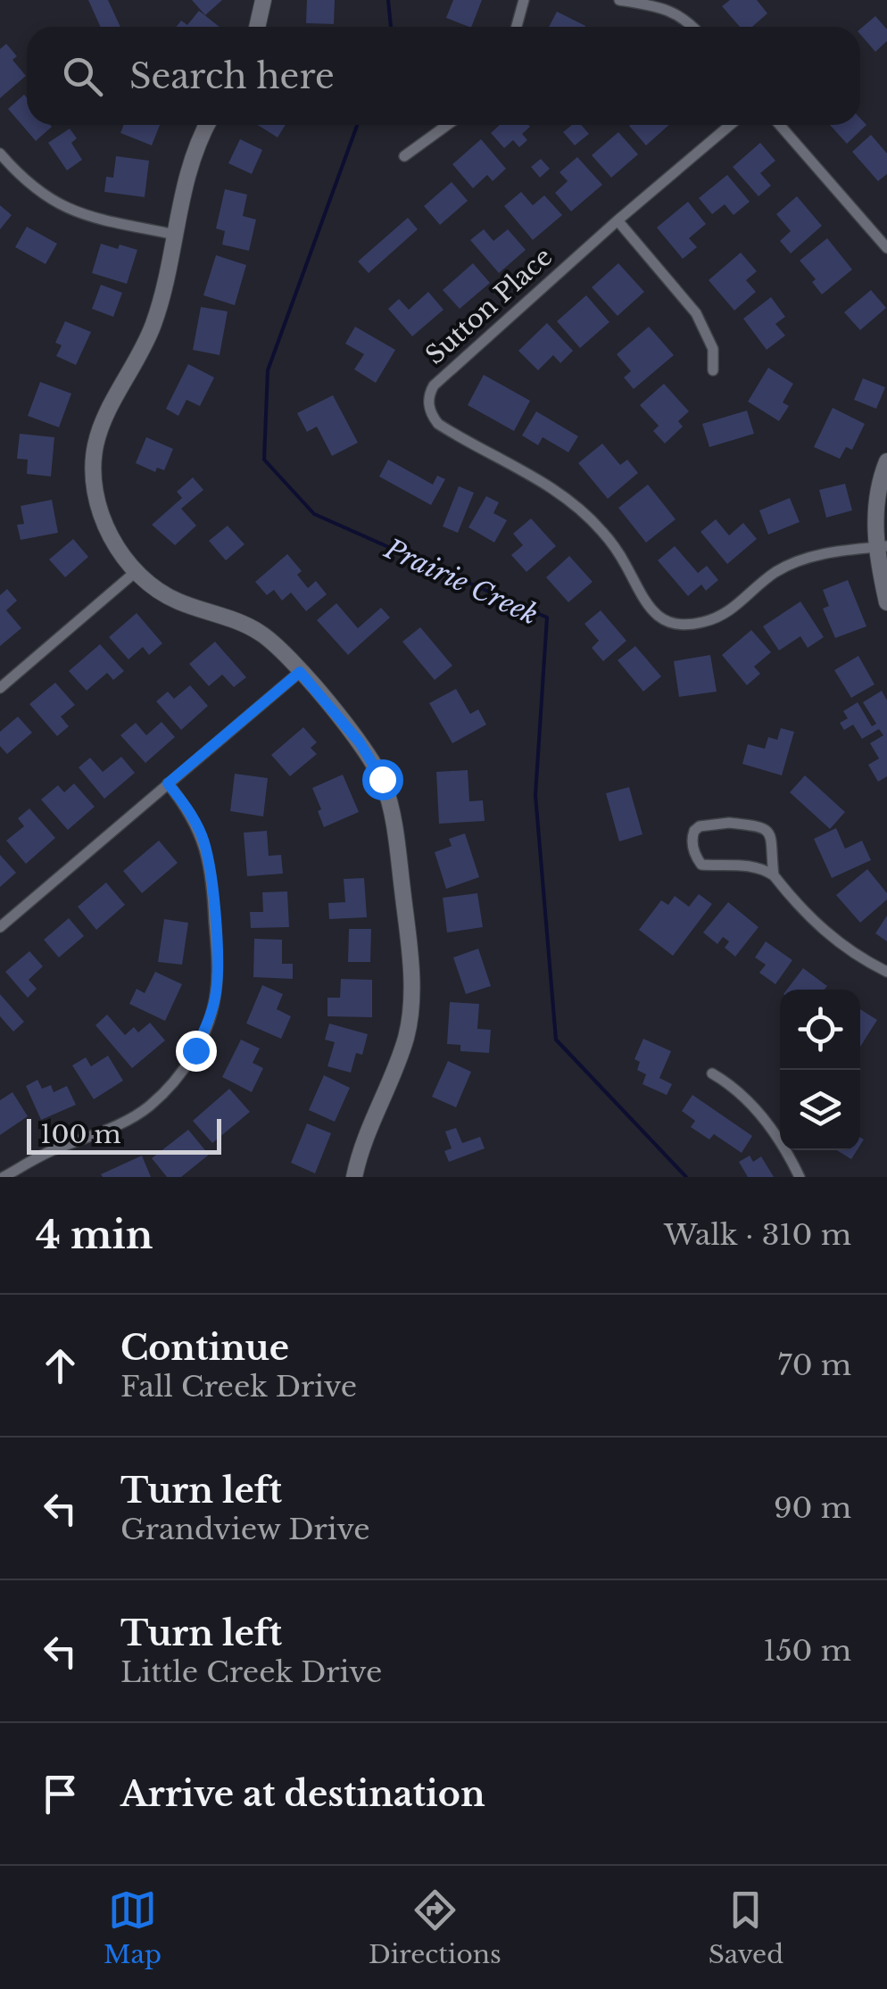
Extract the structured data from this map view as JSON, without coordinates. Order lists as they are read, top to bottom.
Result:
{
  "streets": {
    "street": ["Sutton Place"]
  },
  "water": ["Prairie Creek"],
  "scale_bar": "100 m",
  "page": {
    "search": "Search here",
    "scale": "100 m",
    "heading": ["4 min", "Walk · 310 m"],
    "list": [
      ["Continue", "Fall Creek Drive", "70 m"],
      ["Turn left", "Grandview Drive", "90 m"],
      ["Turn left", "Little Creek Drive", "150 m"],
      "Arrive at destination"
    ],
    "nav": ["Map", "Directions", "Saved"]
  }
}
